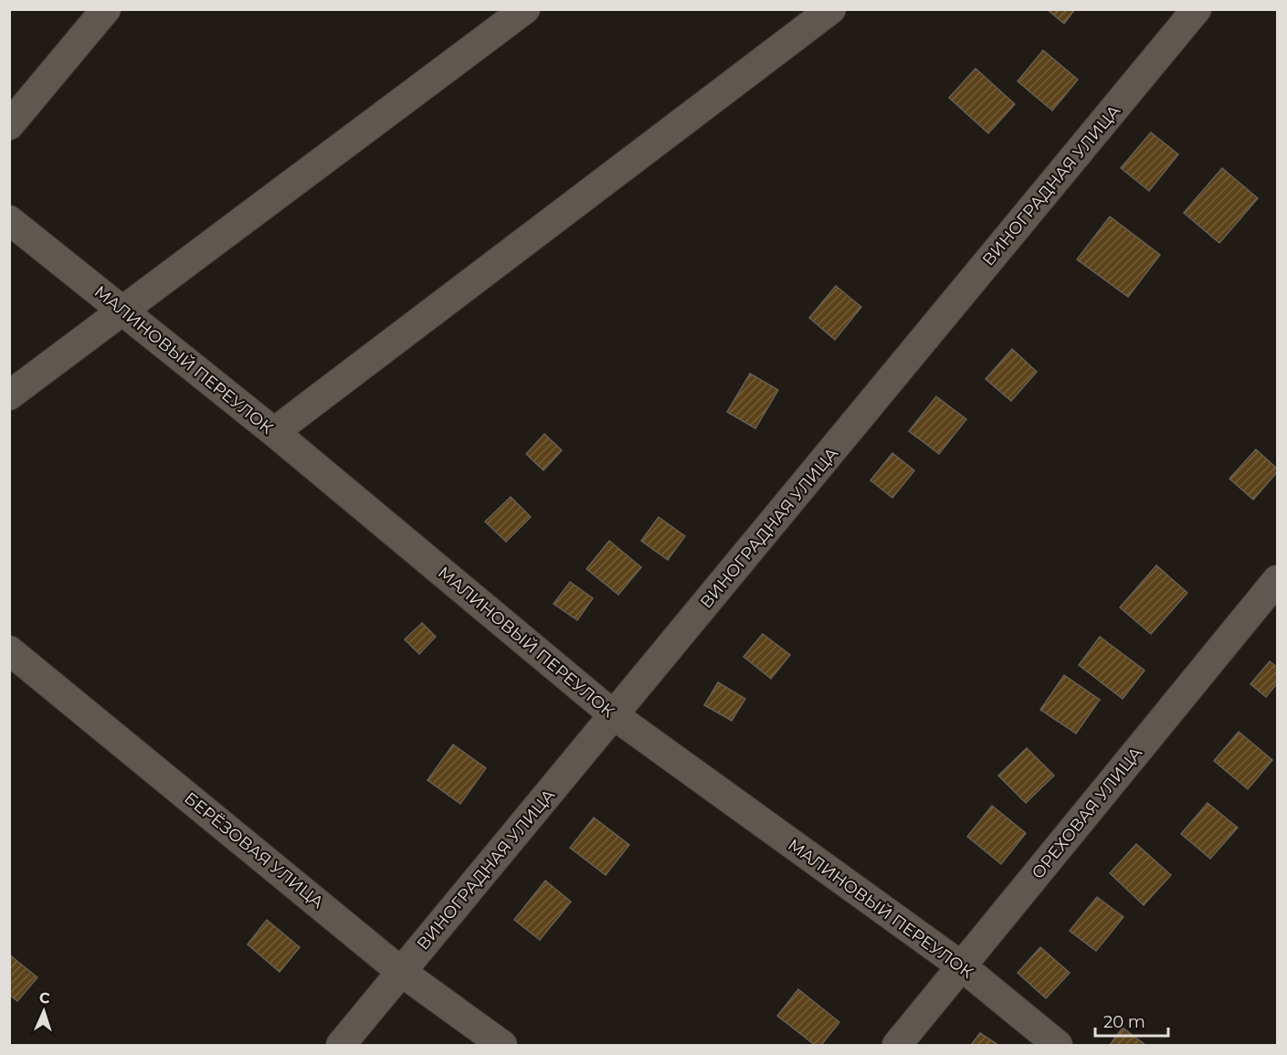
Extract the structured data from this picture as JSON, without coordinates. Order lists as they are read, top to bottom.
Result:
{
  "streets": {
    "street": [
      "ВИНОГРАДНАЯ УЛИЦА",
      "МАЛИНОВЫЙ ПЕРЕУЛОК",
      "ОРЕХОВАЯ УЛИЦА",
      "БЕРЁЗОВАЯ УЛИЦА"
    ]
  },
  "crossings": [
    ["ВИНОГРАДНАЯ УЛИЦА", "МАЛИНОВЫЙ ПЕРЕУЛОК"],
    ["ВИНОГРАДНАЯ УЛИЦА", "БЕРЁЗОВАЯ УЛИЦА"],
    ["МАЛИНОВЫЙ ПЕРЕУЛОК", "ОРЕХОВАЯ УЛИЦА"]
  ],
  "scale_bar": "20 m",
  "north": "top"
}
